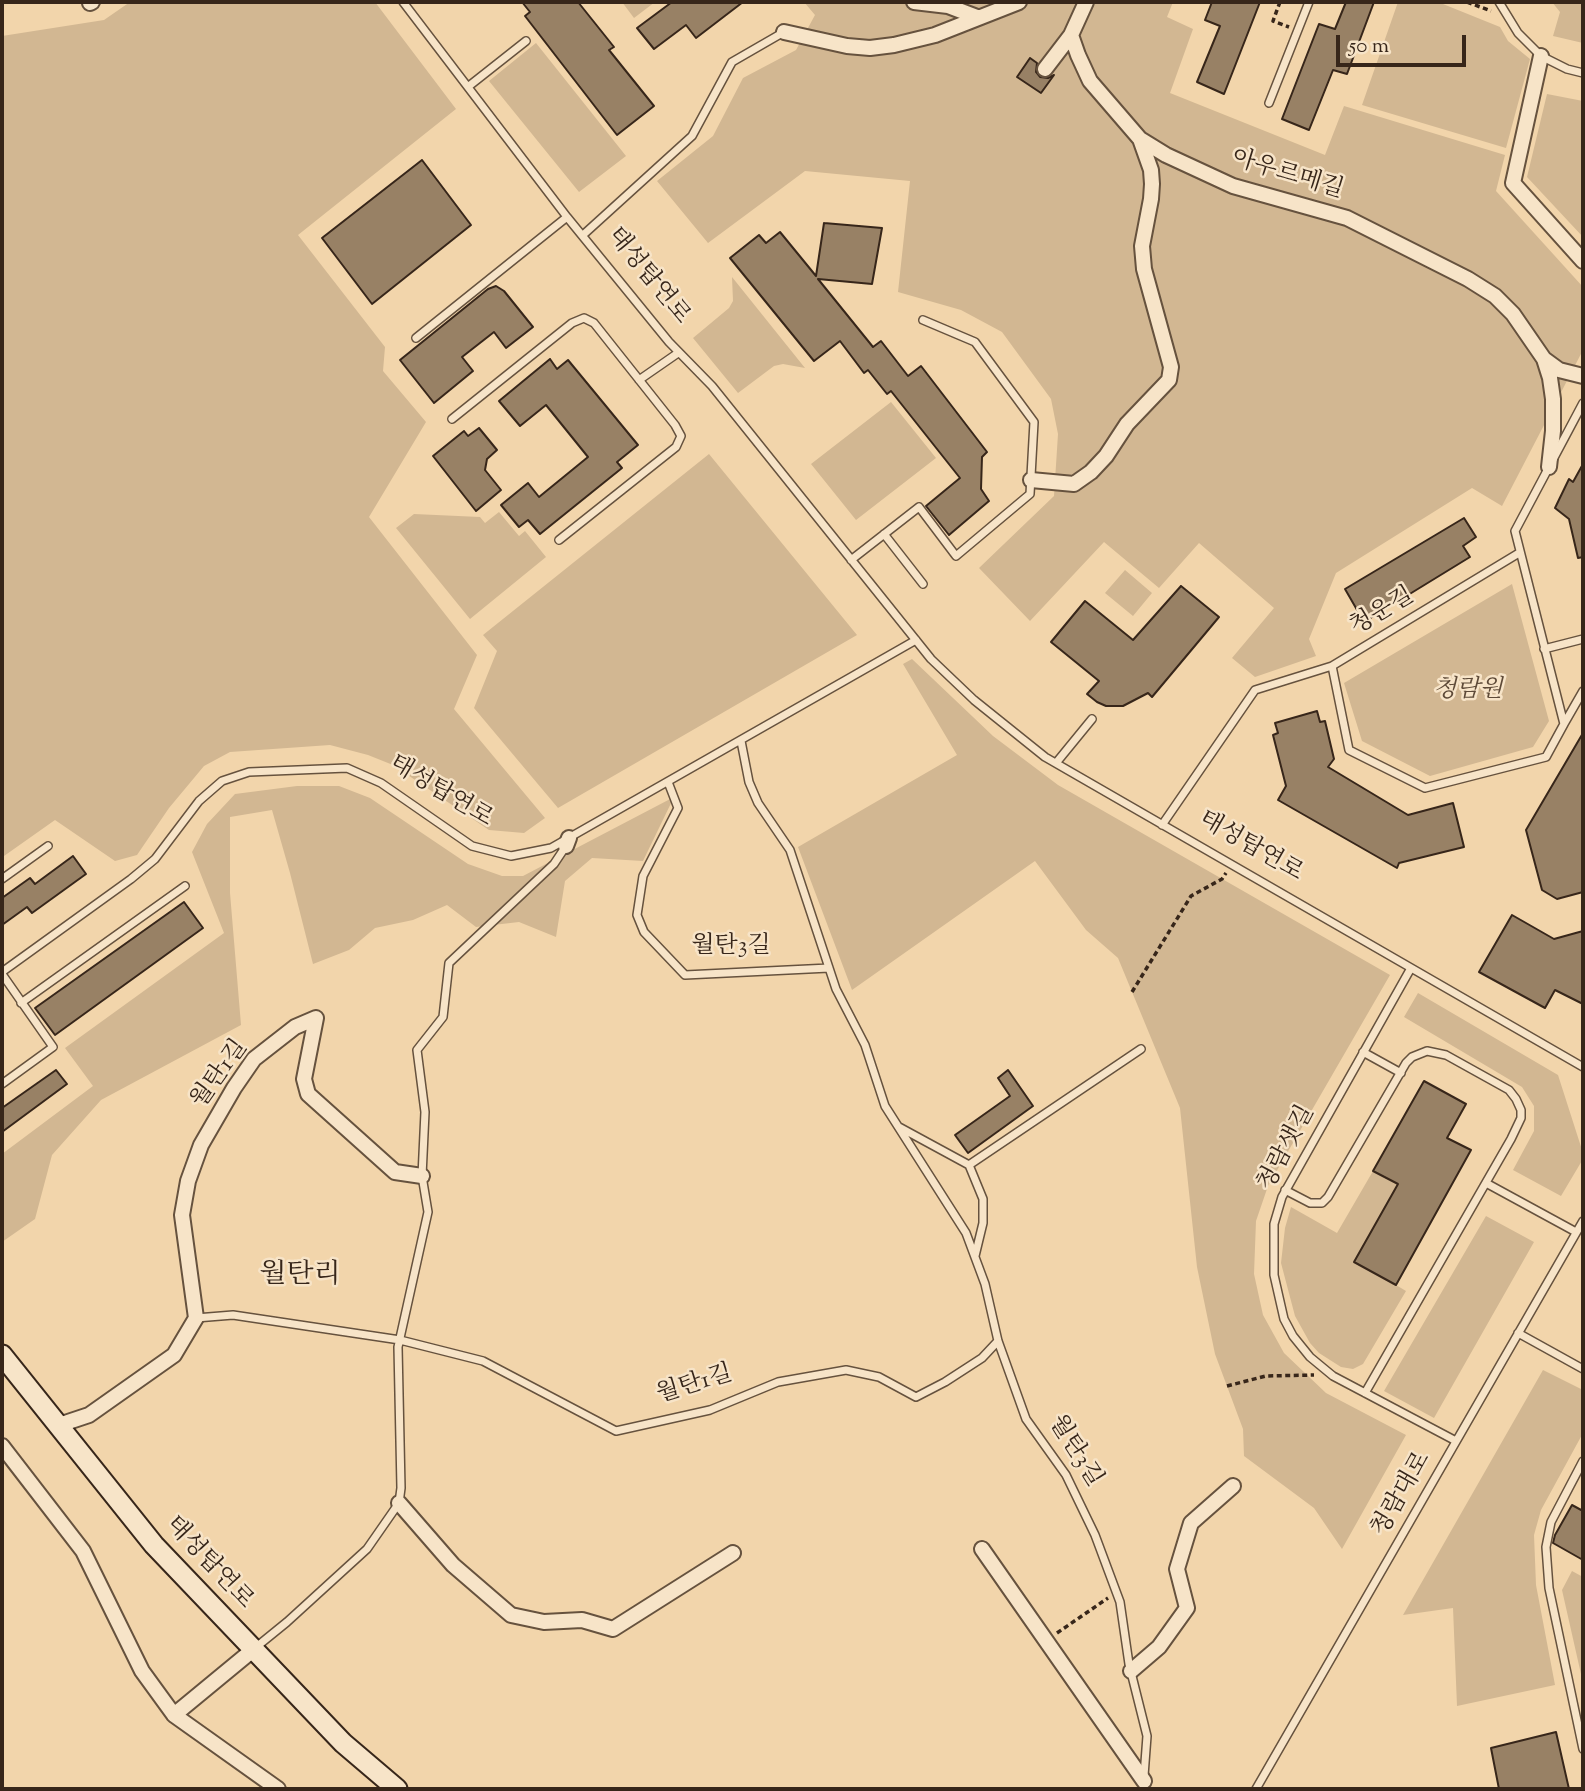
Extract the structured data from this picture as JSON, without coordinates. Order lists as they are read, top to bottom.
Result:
{
  "streets": {
    "main road": ["태성탑연로"],
    "street": ["아우르메길", "월탄3길", "월탄1길"],
    "lane": ["청운길", "청람샛길", "청람대로"]
  },
  "crossings": [
    ["태성탑연로", "청운길"],
    ["태성탑연로", "월탄3길"],
    ["태성탑연로", "청람샛길"],
    ["월탄3길", "월탄1길"],
    ["청람샛길", "청람대로"]
  ],
  "districts": ["월탄리"],
  "parks": ["청람원"],
  "scale_bar": "50 m"
}
